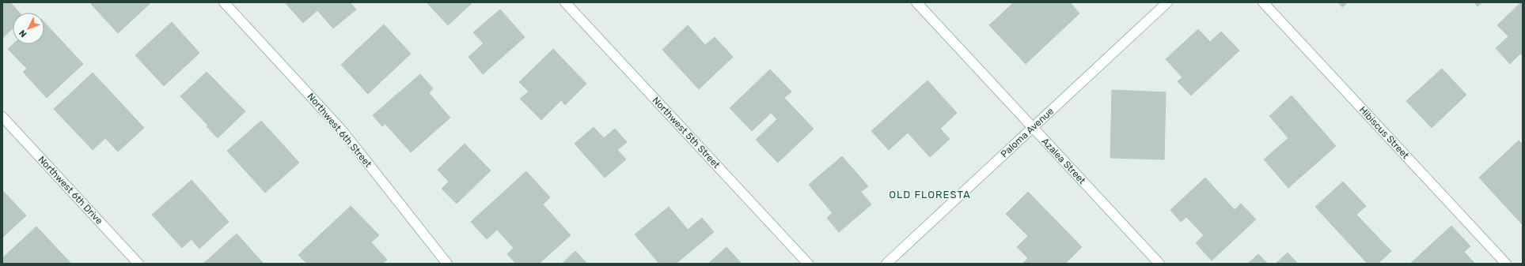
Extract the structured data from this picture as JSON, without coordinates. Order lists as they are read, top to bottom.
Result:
{
  "streets": {
    "street": [
      "Northwest 6th Street",
      "Northwest 5th Street",
      "Paloma Avenue",
      "Hibiscus Street",
      "Azalea Street",
      "Northwest 6th Drive"
    ]
  },
  "crossings": [
    ["Paloma Avenue", "Azalea Street"]
  ],
  "districts": ["OLD FLORESTA"],
  "north": "bottom left"
}
